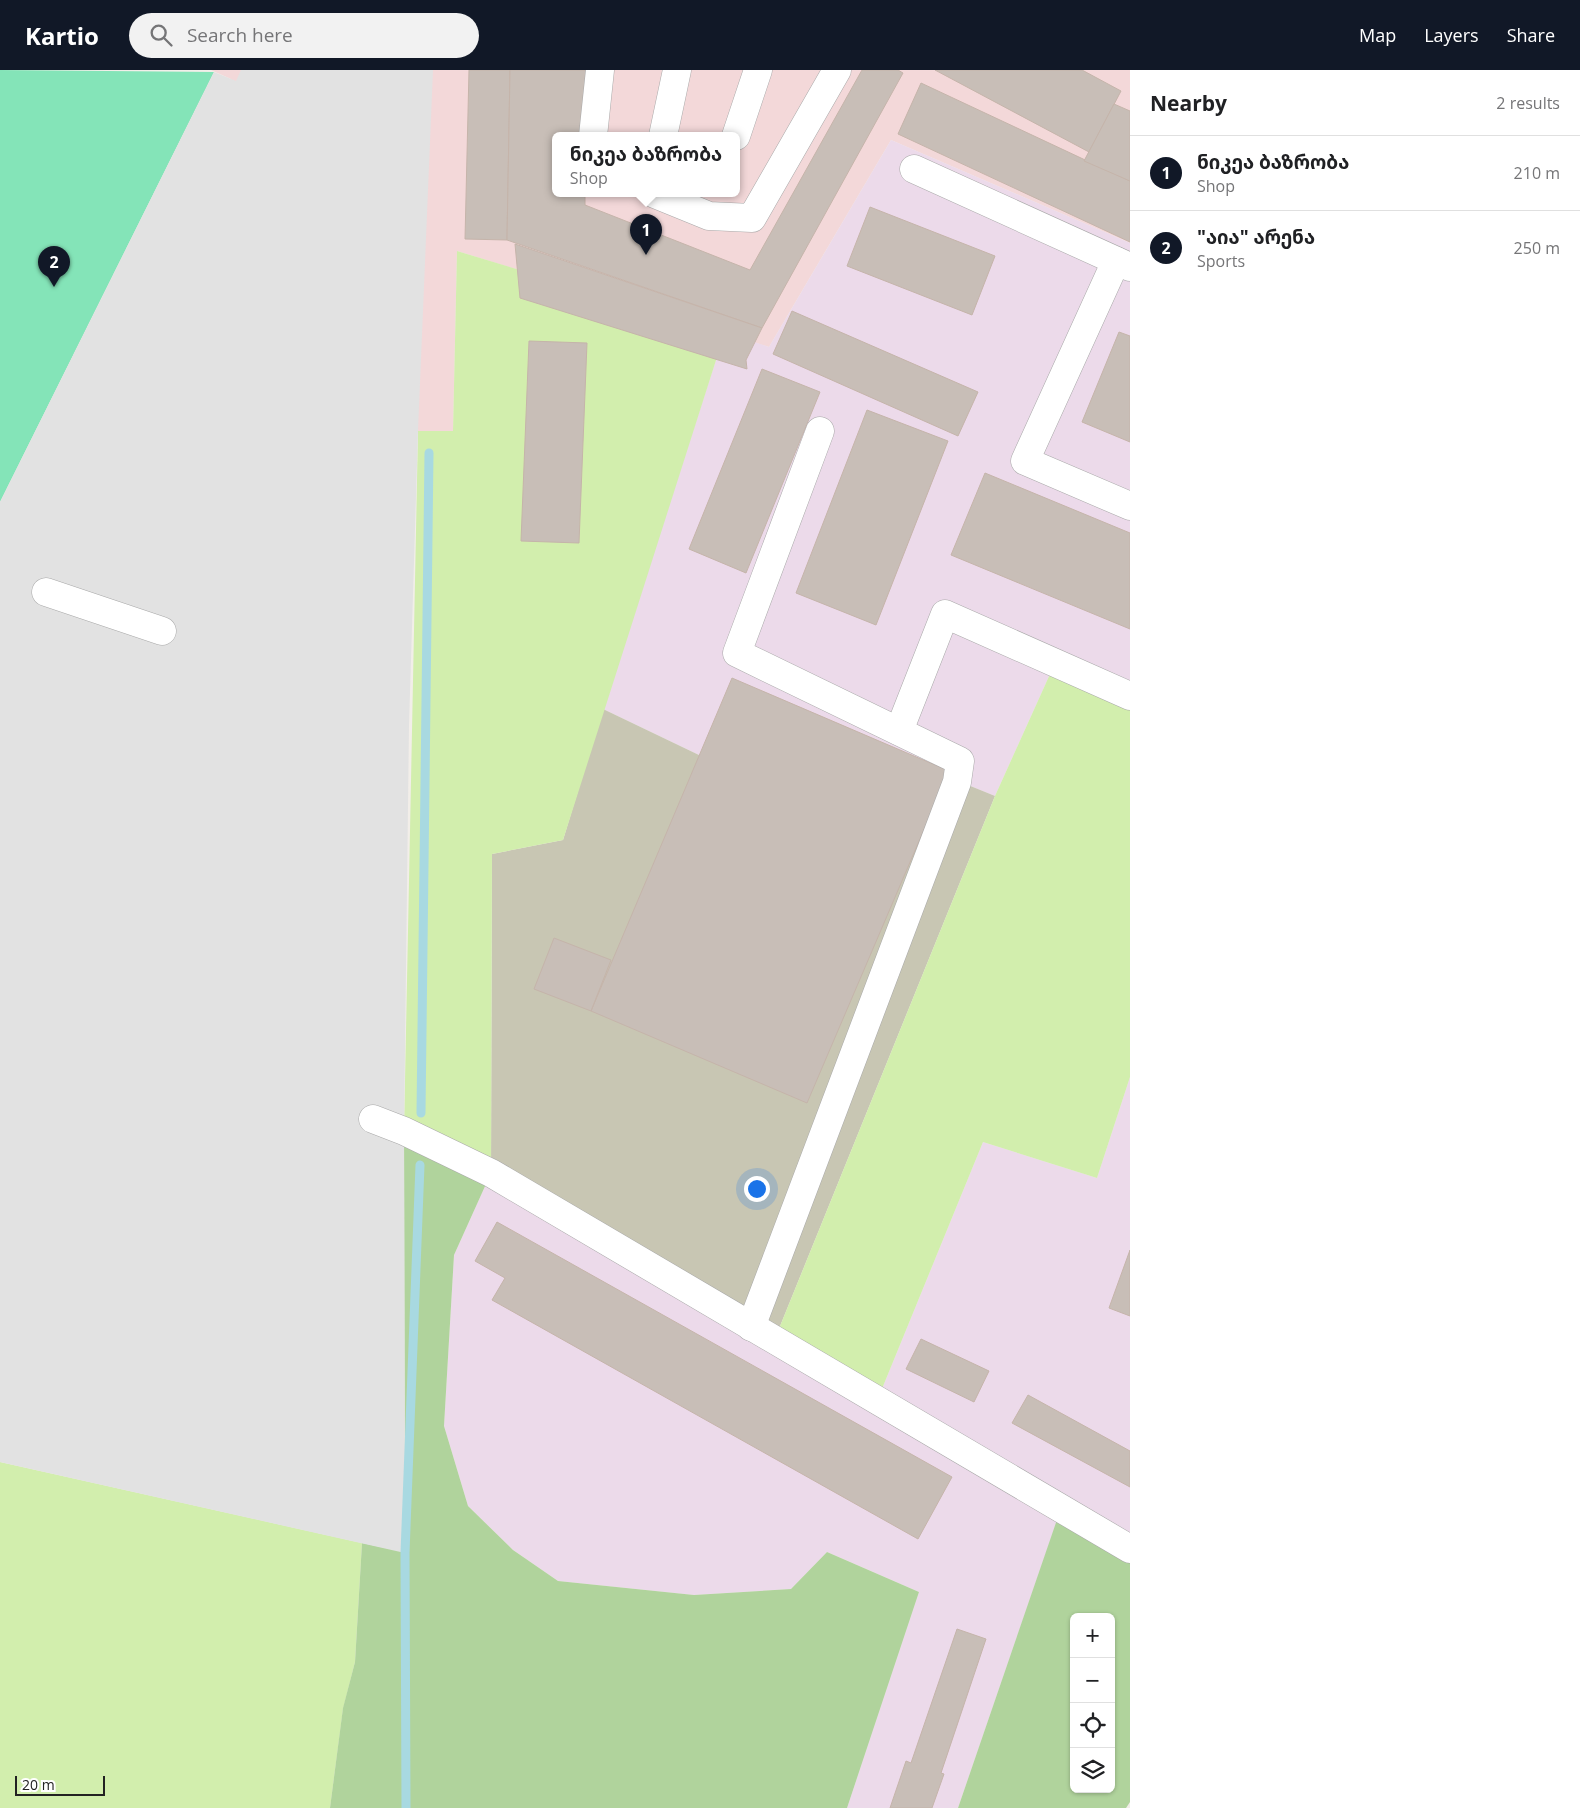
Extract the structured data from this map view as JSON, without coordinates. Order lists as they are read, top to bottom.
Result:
{
  "scale_bar": "20 m",
  "page": {
    "header": "Kartio",
    "search": "Search here",
    "nav": ["Map", "Layers", "Share"],
    "heading": ["Nearby", "2 results"],
    "popup": ["ნიკეა ბაზრობა", "Shop"],
    "list": [
      {
        "mark": "1",
        "name": "ნიკეა ბაზრობა",
        "note": "Shop",
        "value": "210 m"
      },
      {
        "mark": "2",
        "name": "\"აია\" არენა",
        "note": "Sports",
        "value": "250 m"
      }
    ],
    "pins": ["1", "2"],
    "map_buttons": ["+", "−"],
    "scale": "20 m"
  }
}
